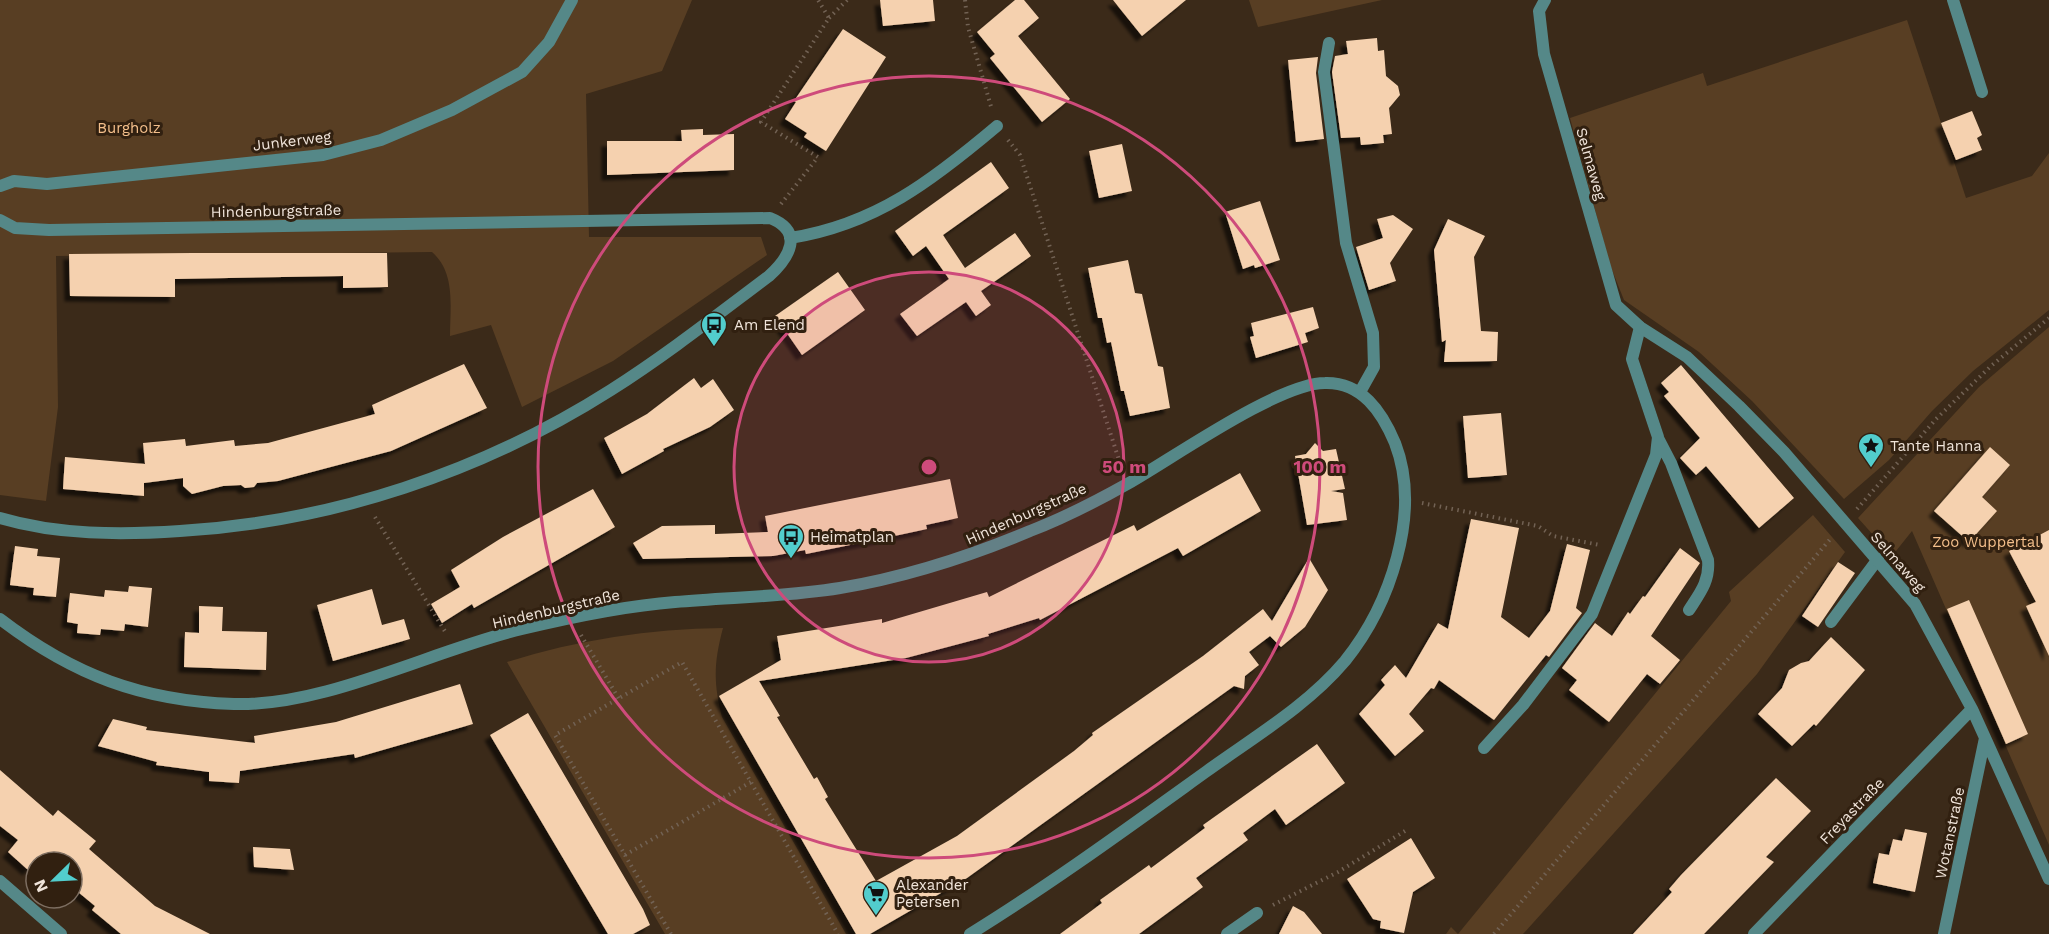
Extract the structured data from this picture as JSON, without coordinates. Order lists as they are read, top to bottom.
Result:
{
  "streets": {
    "street": [
      "Junkerweg",
      "Selmaweg",
      "Hindenburgstraße",
      "Freyastraße",
      "Wotanstraße"
    ]
  },
  "crossings": [
    ["Selmaweg", "Freyastraße"],
    ["Selmaweg", "Wotanstraße"]
  ],
  "parks": ["Burgholz", "Zoo Wuppertal"],
  "places": {
    "bus stop": ["Am Elend", "Heimatplan"],
    "place": ["Tante Hanna"],
    "supermarket": ["Alexander Petersen"]
  },
  "north": "bottom left",
  "rings": ["50 m", "100 m"]
}
